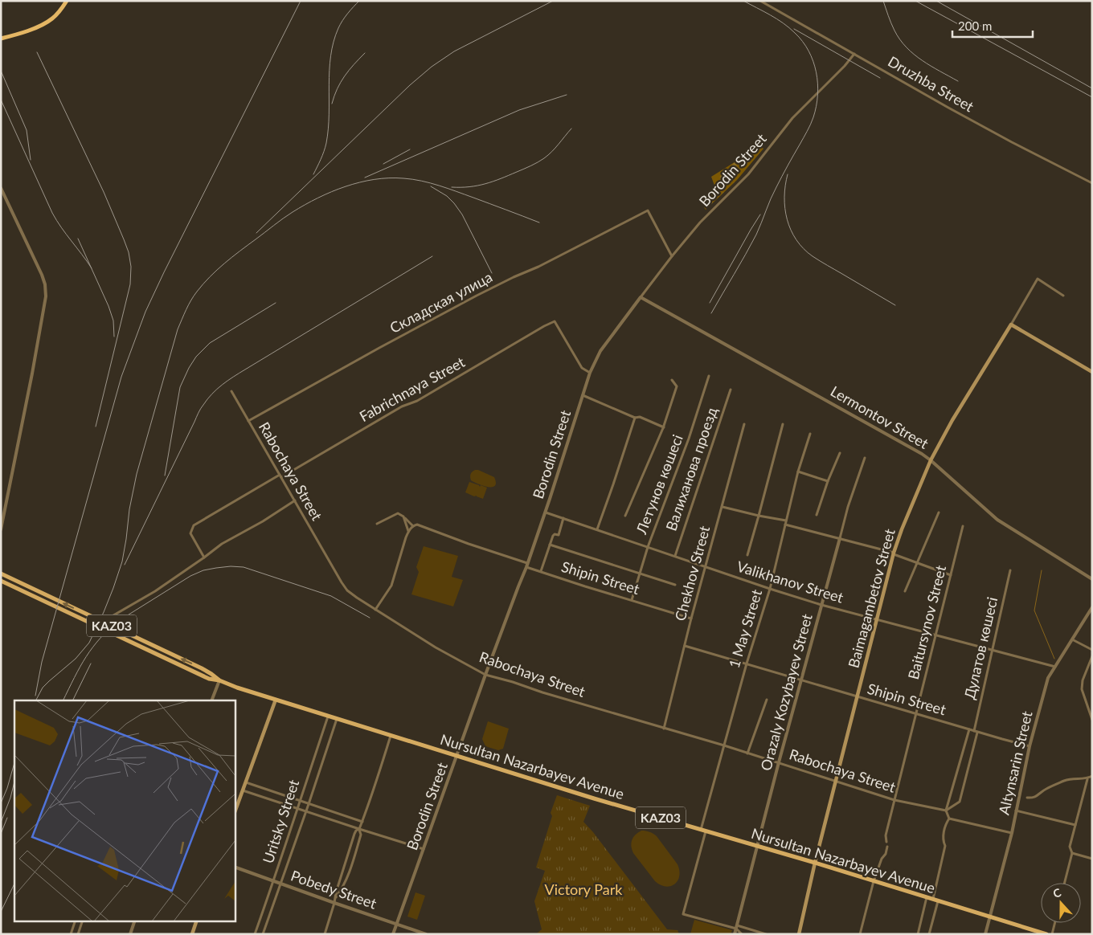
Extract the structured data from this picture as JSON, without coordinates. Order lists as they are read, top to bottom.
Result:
{
  "streets": {
    "main road": ["Baimagambetov Street", "KАZ03", "Nursultan Nazarbayev Avenue"],
    "street": [
      "Druzhba Street",
      "Borodin Street",
      "Складская улица",
      "Fabrichnaya Street",
      "Lermontov Street",
      "Валиханова проезд",
      "Rabochaya Street",
      "Летунов көшесі",
      "Chekhov Street",
      "Shipin Street",
      "Valikhanov Street",
      "Baitursynov Street",
      "1 May Street",
      "Дулатов көшесі",
      "Orazaly Kozybayev Street",
      "Altynsarin Street",
      "Uritsky Street",
      "Pobedy Street"
    ]
  },
  "crossings": [
    ["Druzhba Street", "Borodin Street"],
    ["Borodin Street", "Складская улица"],
    ["Borodin Street", "Fabrichnaya Street"],
    ["Borodin Street", "Lermontov Street"],
    ["Borodin Street", "Rabochaya Street"],
    ["Borodin Street", "Shipin Street"],
    ["Borodin Street", "Valikhanov Street"],
    ["Borodin Street", "Nursultan Nazarbayev Avenue"],
    ["Borodin Street", "Pobedy Street"],
    ["Складская улица", "Rabochaya Street"],
    ["Fabrichnaya Street", "Rabochaya Street"],
    ["Lermontov Street", "Baimagambetov Street"],
    ["Валиханова проезд", "Valikhanov Street"],
    ["Rabochaya Street", "Chekhov Street"],
    ["Rabochaya Street", "Baimagambetov Street"],
    ["Rabochaya Street", "Baitursynov Street"],
    ["Rabochaya Street", "1 May Street"],
    ["Rabochaya Street", "Дулатов көшесі"],
    ["Rabochaya Street", "Orazaly Kozybayev Street"],
    ["Rabochaya Street", "Altynsarin Street"],
    ["Летунов көшесі", "Shipin Street"],
    ["Летунов көшесі", "Valikhanov Street"],
    ["Chekhov Street", "Shipin Street"],
    ["Chekhov Street", "Valikhanov Street"],
    ["Shipin Street", "Baimagambetov Street"],
    ["Shipin Street", "Baitursynov Street"],
    ["Shipin Street", "1 May Street"],
    ["Shipin Street", "Дулатов көшесі"],
    ["Shipin Street", "Orazaly Kozybayev Street"],
    ["Shipin Street", "Altynsarin Street"],
    ["Valikhanov Street", "Baimagambetov Street"],
    ["Valikhanov Street", "Baitursynov Street"],
    ["Valikhanov Street", "1 May Street"],
    ["Valikhanov Street", "Дулатов көшесі"],
    ["Valikhanov Street", "Orazaly Kozybayev Street"],
    ["Valikhanov Street", "Altynsarin Street"],
    ["Baimagambetov Street", "Nursultan Nazarbayev Avenue"],
    ["1 May Street", "Orazaly Kozybayev Street"],
    ["1 May Street", "Nursultan Nazarbayev Avenue"],
    ["Orazaly Kozybayev Street", "Nursultan Nazarbayev Avenue"],
    ["Altynsarin Street", "Nursultan Nazarbayev Avenue"],
    ["Nursultan Nazarbayev Avenue", "Uritsky Street"],
    ["Uritsky Street", "Pobedy Street"]
  ],
  "parks": ["Victory Park"],
  "scale_bar": "200 m",
  "north": "top"
}
